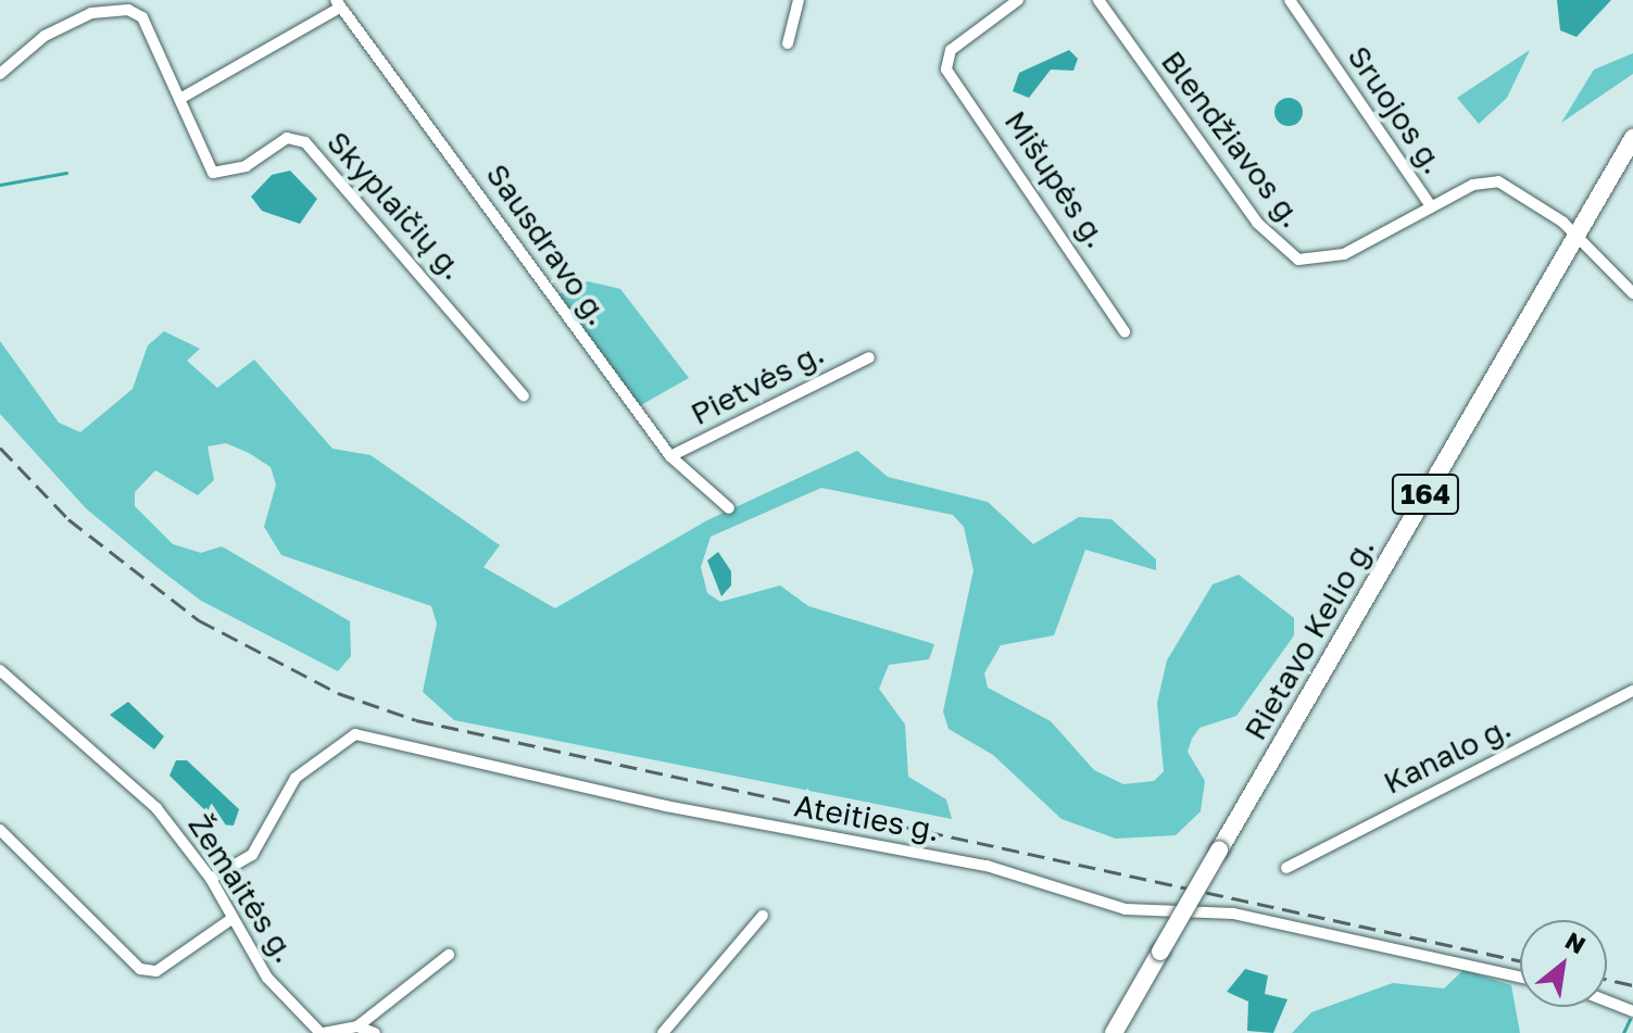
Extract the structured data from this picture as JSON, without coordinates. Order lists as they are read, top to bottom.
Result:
{
  "streets": {
    "main road": ["164", "Rietavo Kelio g."],
    "street": [
      "Sruojos g.",
      "Blendžiavos g.",
      "Mišupės g.",
      "Skyplaičių g.",
      "Sausdravo g.",
      "Pietvės g.",
      "Kanalo g.",
      "Ateities g.",
      "Žemaitės g."
    ]
  },
  "crossings": [
    ["Sruojos g.", "Blendžiavos g."],
    ["Blendžiavos g.", "Rietavo Kelio g."],
    ["Sausdravo g.", "Pietvės g."],
    ["Ateities g.", "Žemaitės g."]
  ],
  "north": "top right"
}
